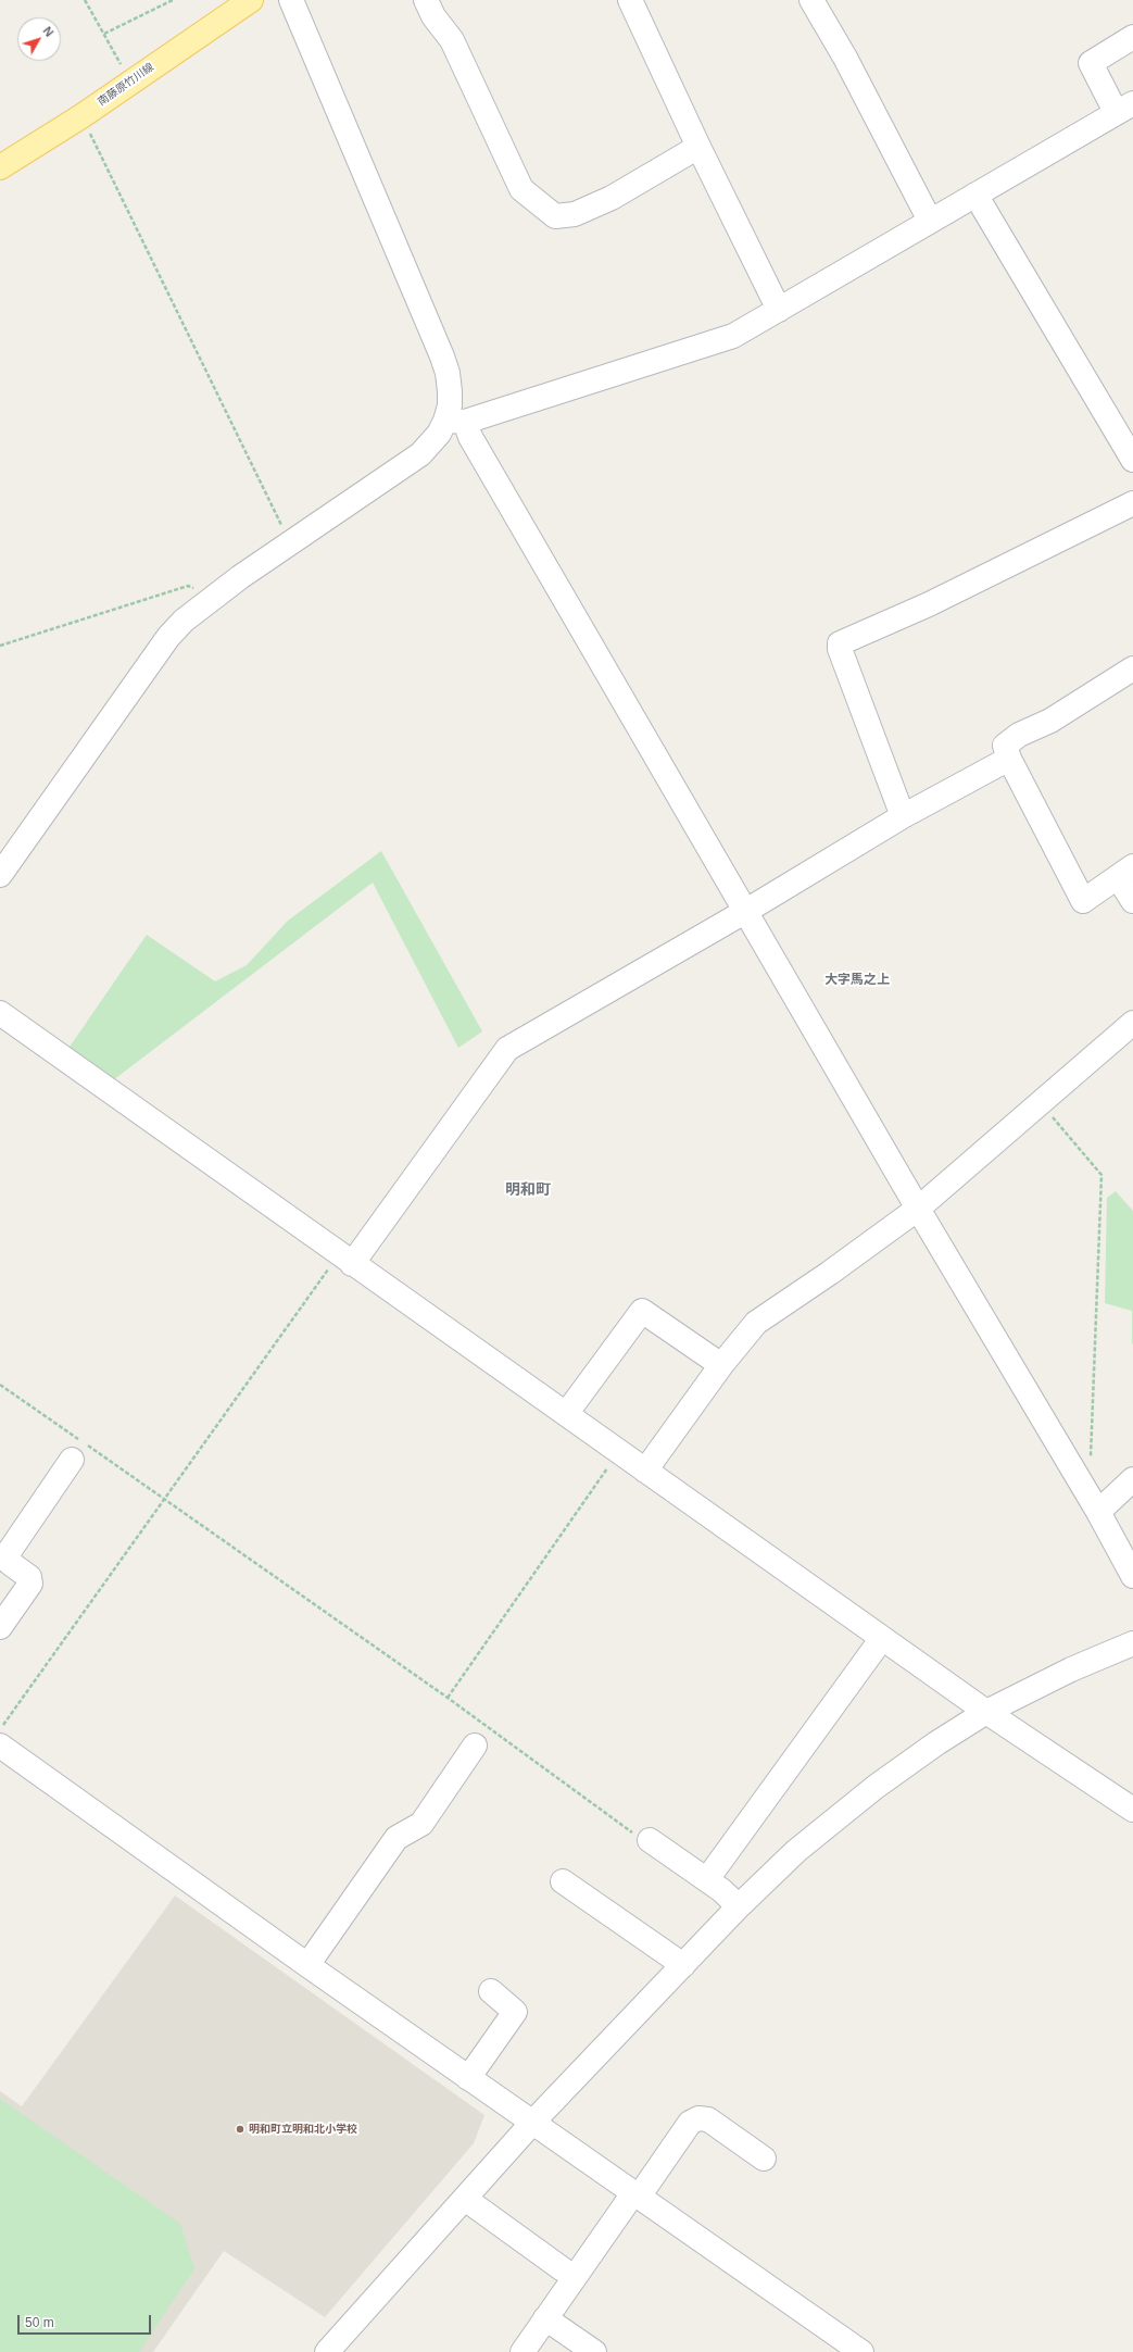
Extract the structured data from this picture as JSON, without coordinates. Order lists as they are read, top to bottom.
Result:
{
  "streets": {
    "main road": ["南藤原竹川線"]
  },
  "districts": ["大字馬之上", "明和町"],
  "places": ["明和町立明和北小学校"],
  "scale_bar": "50 m",
  "north": "top right"
}
